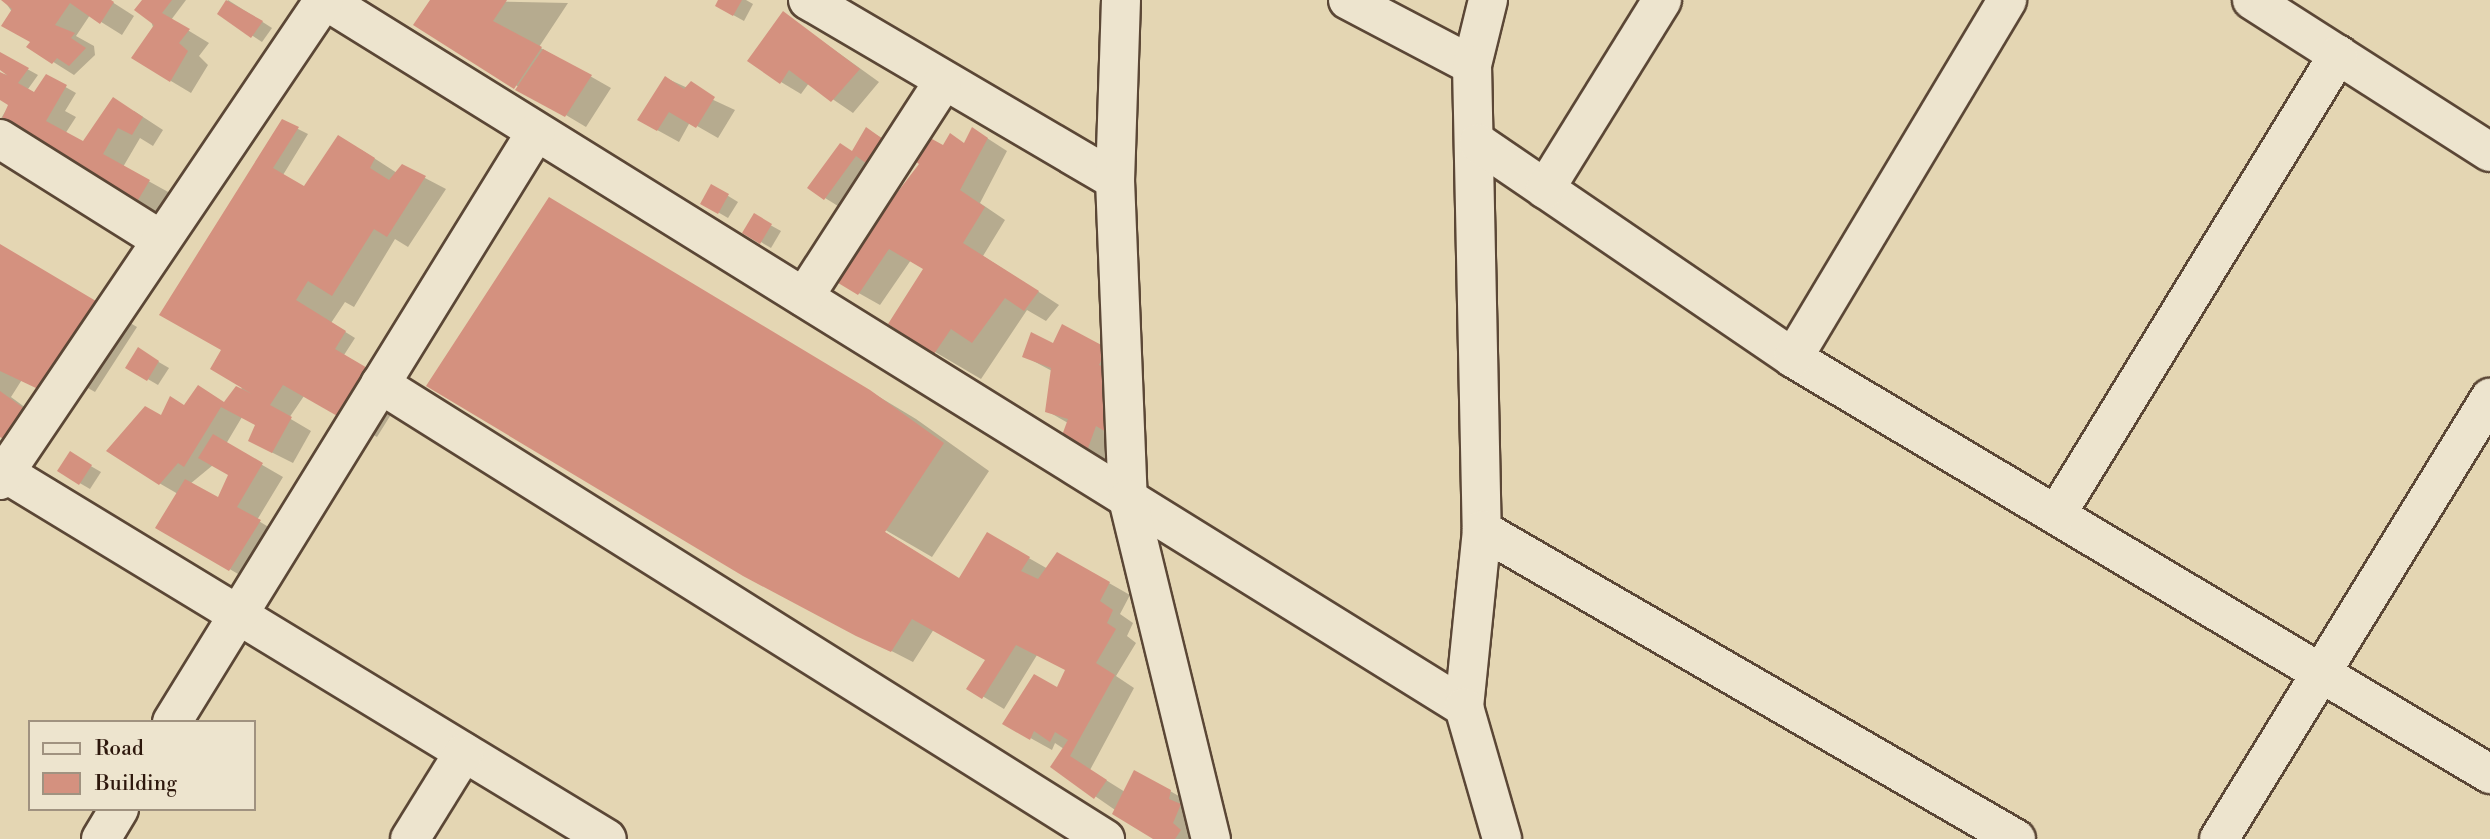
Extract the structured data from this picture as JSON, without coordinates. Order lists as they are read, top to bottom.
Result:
{
  "legend": ["Road", "Building"]
}
